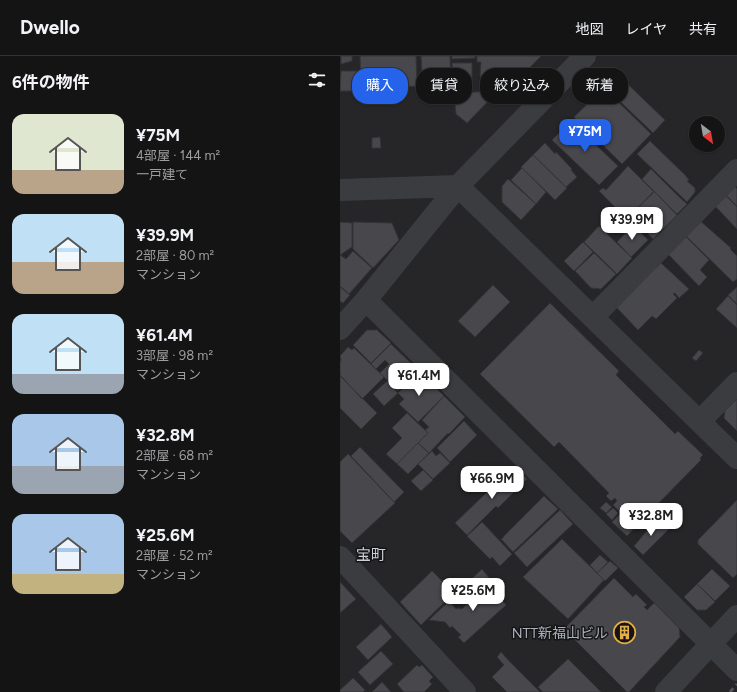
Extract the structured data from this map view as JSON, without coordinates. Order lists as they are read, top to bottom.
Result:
{
  "districts": ["宝町"],
  "places": {
    "building": ["NTT新福山ビル"]
  },
  "north": "bottom right",
  "page": {
    "header": "Dwello",
    "nav": ["地図", "レイヤ", "共有"],
    "heading": "6件の物件",
    "chip": [
      "購入",
      "賃貸",
      "絞り込み",
      "新着"
    ],
    "list": [
      {
        "name": "¥75M",
        "note": "4部屋 · 144 m² · 一戸建て"
      },
      {
        "name": "¥39.9M",
        "note": "2部屋 · 80 m² · マンション"
      },
      {
        "name": "¥61.4M",
        "note": "3部屋 · 98 m² · マンション"
      },
      {
        "name": "¥32.8M",
        "note": "2部屋 · 68 m² · マンション"
      },
      {
        "name": "¥25.6M",
        "note": "2部屋 · 52 m² · マンション"
      }
    ],
    "price": [
      "¥75M",
      "¥39.9M",
      "¥61.4M",
      "¥66.9M",
      "¥32.8M",
      "¥25.6M"
    ]
  }
}
